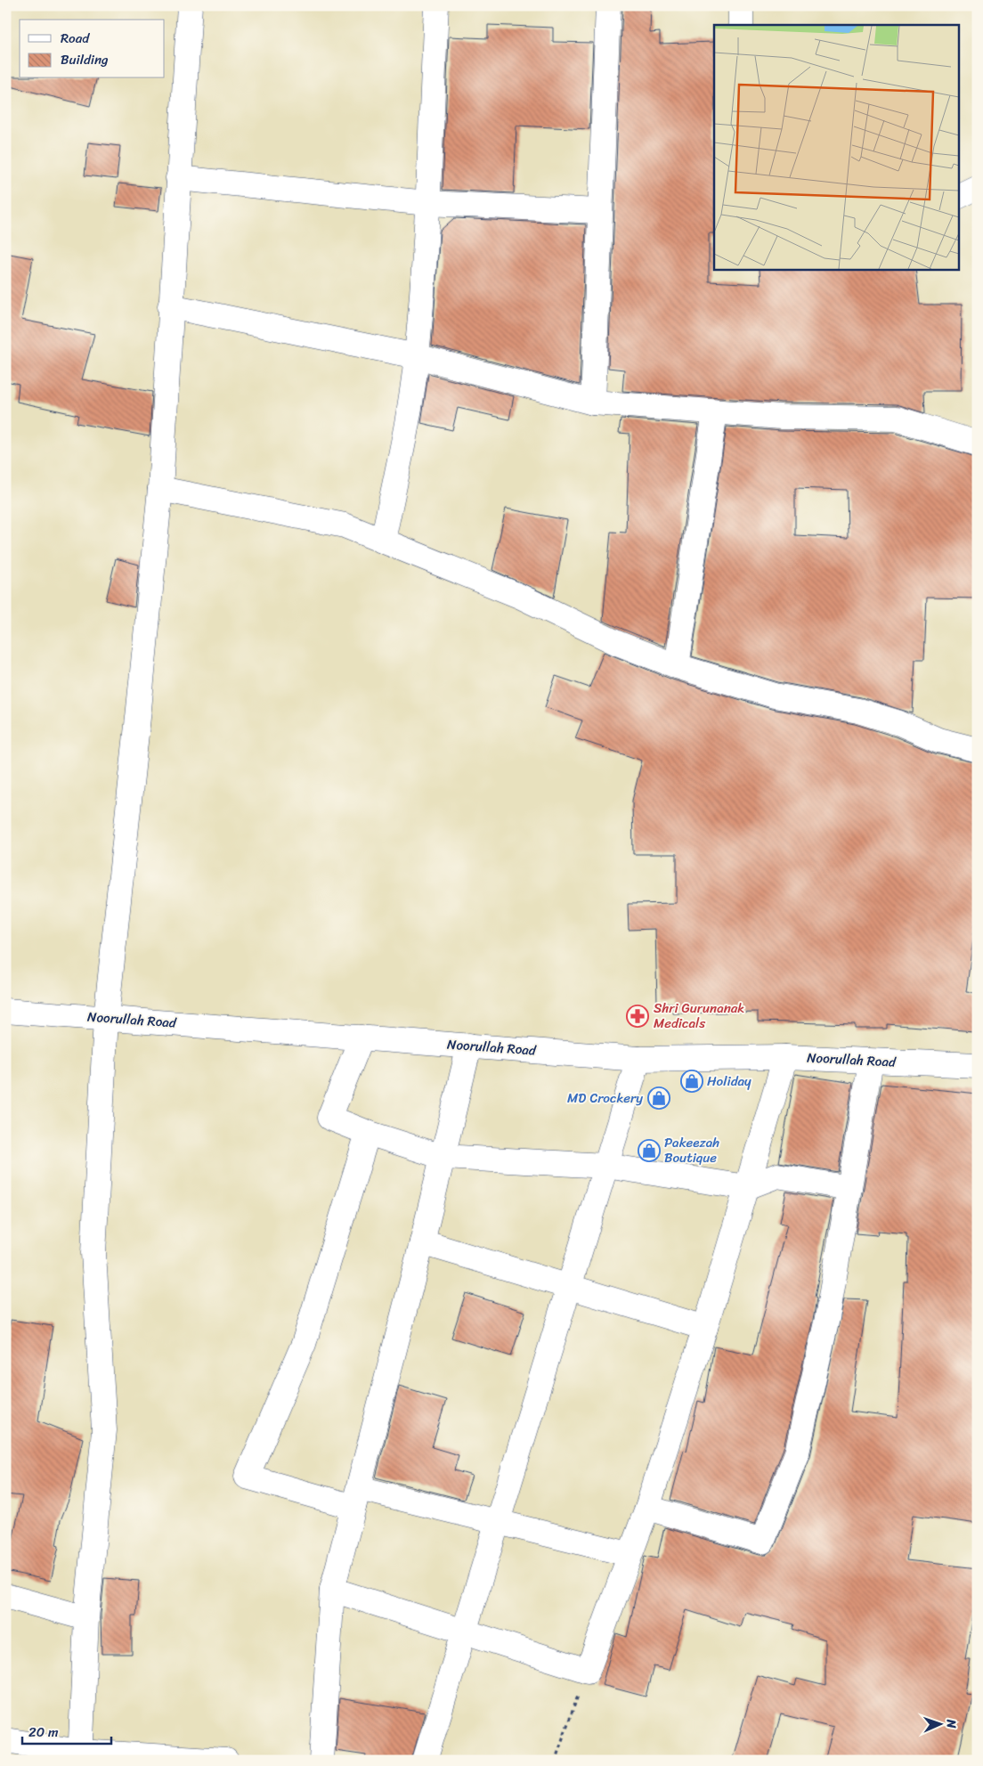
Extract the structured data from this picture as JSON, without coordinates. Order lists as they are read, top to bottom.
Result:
{
  "streets": {
    "street": ["Noorullah Road"]
  },
  "places": {
    "pharmacy": ["Shri Gurunanak Medicals"],
    "shop": ["Holiday", "MD Crockery", "Pakeezah Boutique"]
  },
  "legend": ["Road", "Building"],
  "scale_bar": "20 m",
  "north": "right"
}
